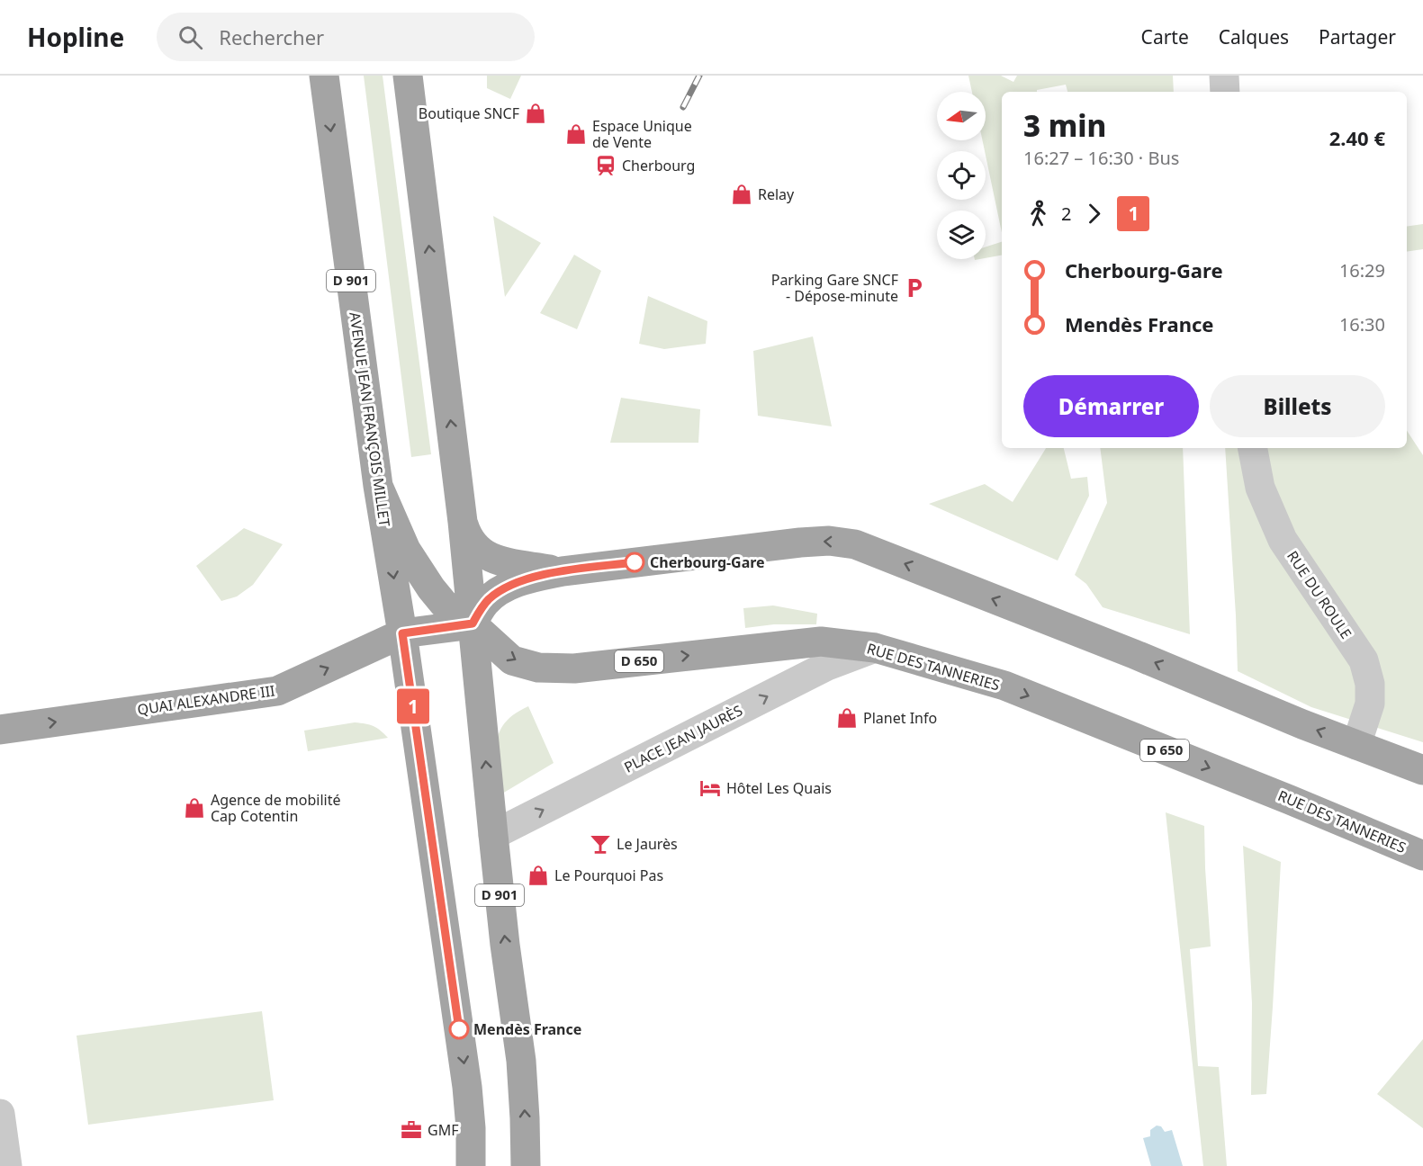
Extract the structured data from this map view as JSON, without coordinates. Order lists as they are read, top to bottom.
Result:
{
  "streets": {
    "main road": [
      "D 901",
      "AVENUE JEAN FRANÇOIS MILLET",
      "D 650",
      "RUE DES TANNERIES",
      "QUAI ALEXANDRE III"
    ],
    "street": ["RUE DU ROULE", "PLACE JEAN JAURÈS"]
  },
  "crossings": [
    ["D 901", "AVENUE JEAN FRANÇOIS MILLET"],
    ["D 901", "RUE DES TANNERIES"],
    ["D 901", "QUAI ALEXANDRE III"],
    ["D 901", "PLACE JEAN JAURÈS"],
    ["AVENUE JEAN FRANÇOIS MILLET", "RUE DES TANNERIES"],
    ["AVENUE JEAN FRANÇOIS MILLET", "QUAI ALEXANDRE III"],
    ["RUE DES TANNERIES", "QUAI ALEXANDRE III"],
    ["RUE DES TANNERIES", "PLACE JEAN JAURÈS"]
  ],
  "one_way": ["QUAI ALEXANDRE III", "PLACE JEAN JAURÈS"],
  "places": {
    "shop": [
      "Boutique SNCF",
      "Espace Unique de Vente",
      "Relay",
      "Planet Info",
      "Agence de mobilité Cap Cotentin",
      "Le Pourquoi Pas"
    ],
    "station": ["Cherbourg"],
    "parking": ["Parking Gare SNCF - Dépose-minute"],
    "other": ["Cherbourg-Gare", "Mendès France"],
    "hotel": ["Hôtel Les Quais"],
    "bar": ["Le Jaurès"],
    "office": ["GMF"]
  },
  "lines": ["bus line 1"],
  "north": "left",
  "page": {
    "header": "Hopline",
    "search": "Rechercher",
    "nav": ["Carte", "Calques", "Partager"],
    "on_map": "1",
    "heading": ["3 min", "16:27 – 16:30 · Bus", "2.40 €"],
    "legs": ["2", "1"],
    "list": [
      {
        "name": "Cherbourg-Gare",
        "value": "16:29"
      },
      {
        "name": "Mendès France",
        "value": "16:30"
      }
    ],
    "buttons": ["Démarrer", "Billets"]
  }
}
